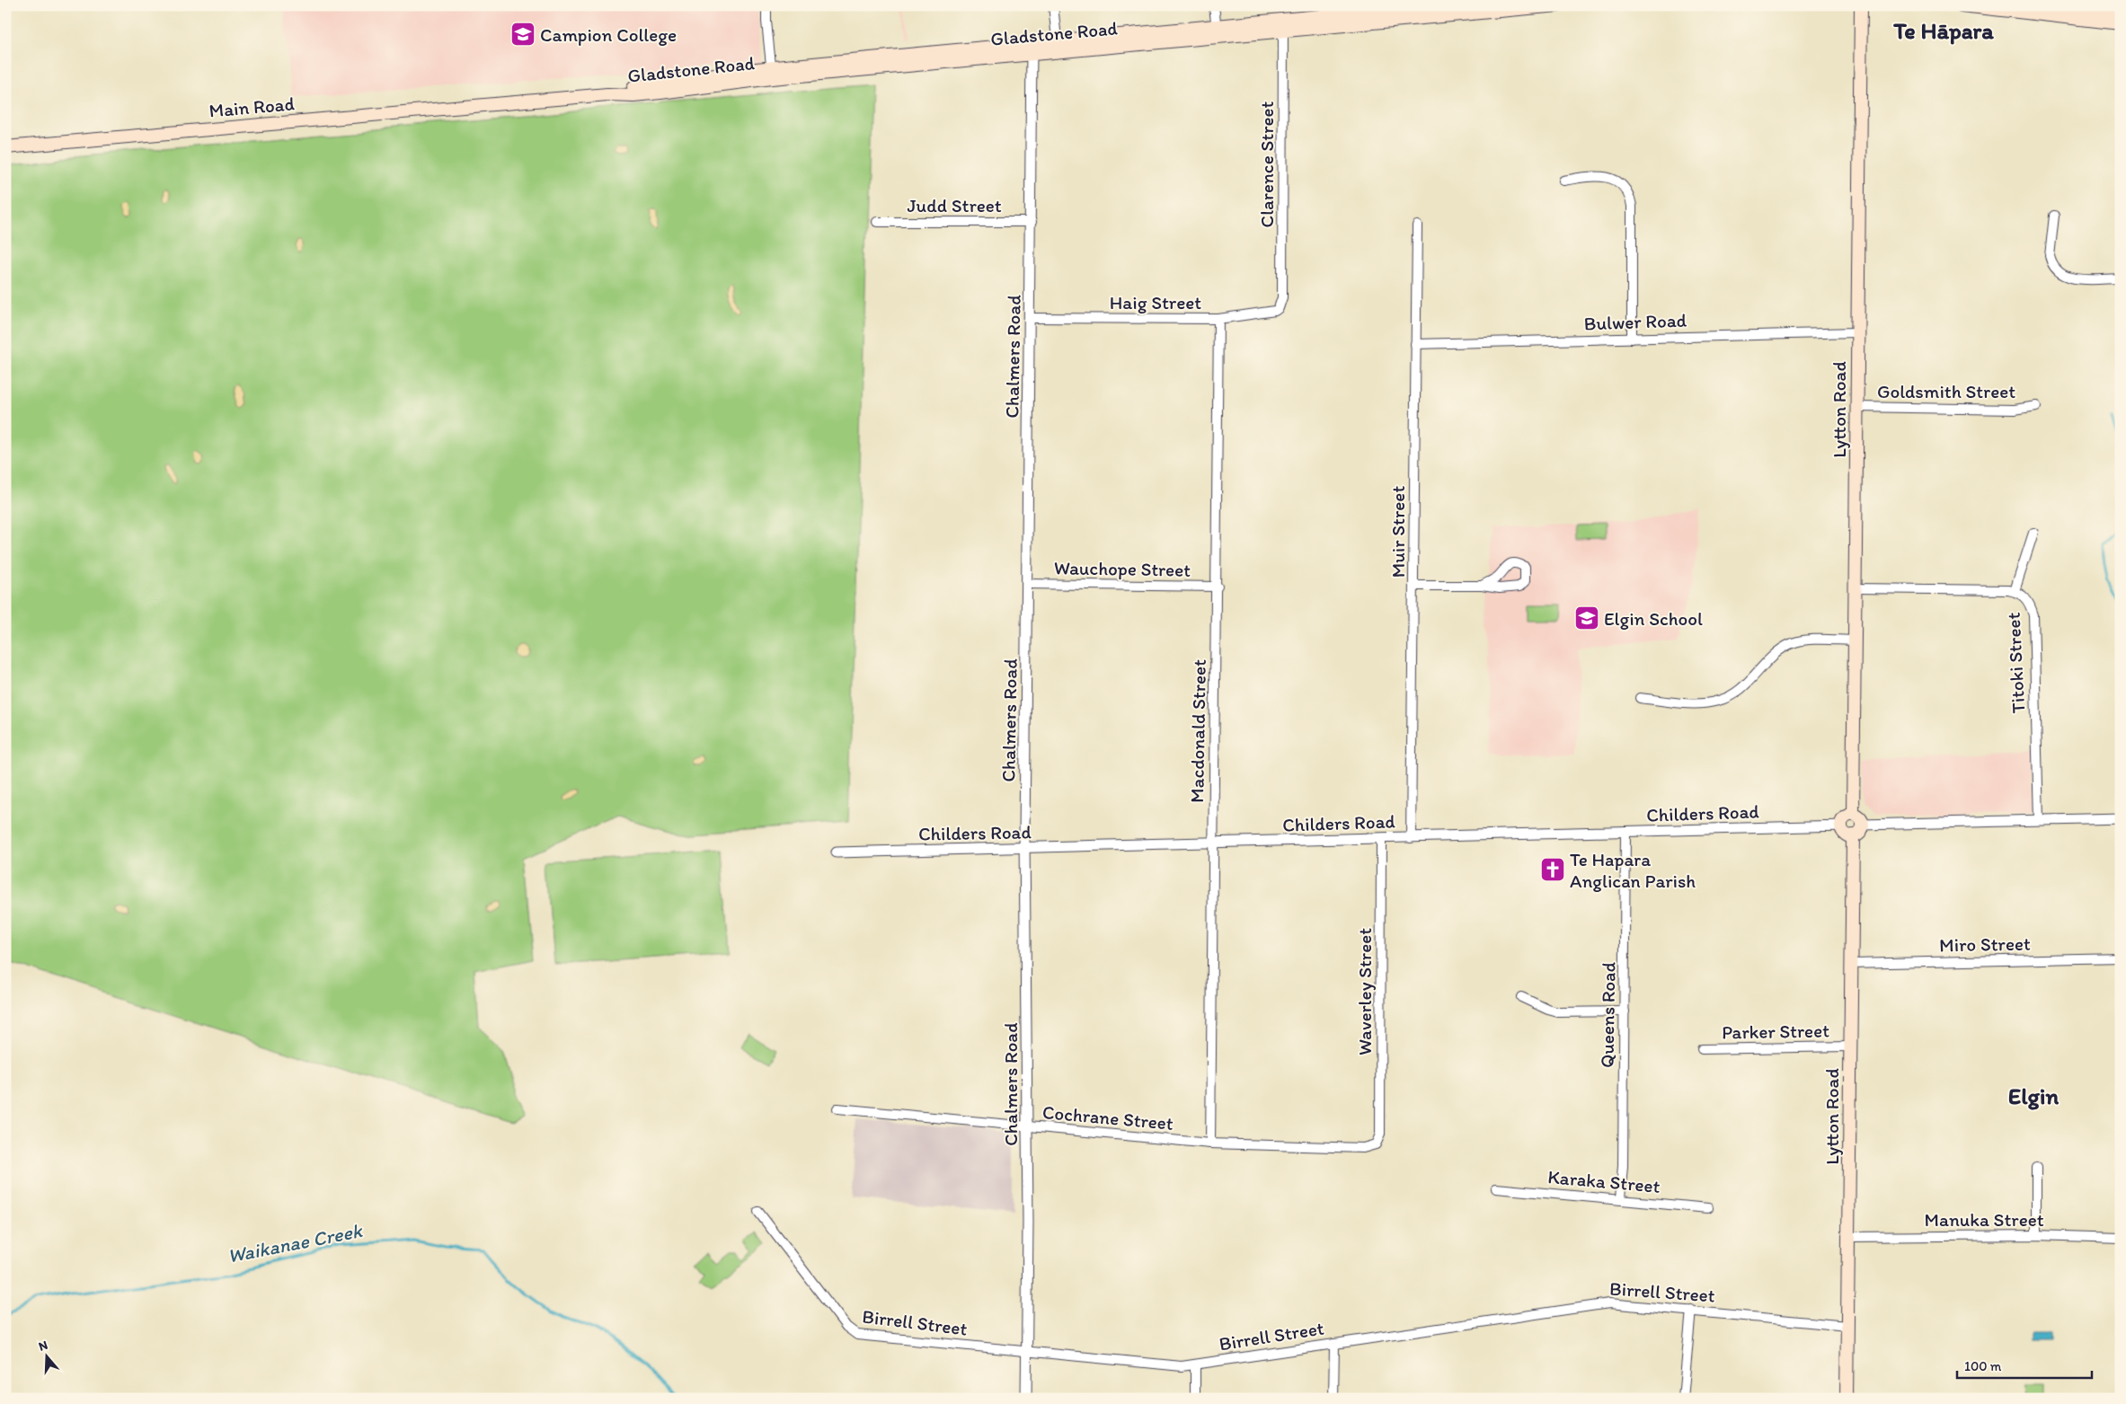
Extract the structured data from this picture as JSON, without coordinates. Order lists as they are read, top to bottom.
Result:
{
  "streets": {
    "main road": ["Gladstone Road", "Main Road", "Lytton Road"],
    "street": [
      "Clarence Street",
      "Judd Street",
      "Haig Street",
      "Bulwer Road",
      "Chalmers Road",
      "Goldsmith Street",
      "Muir Street",
      "Wauchope Street",
      "Titoki Street",
      "Macdonald Street",
      "Childers Road",
      "Miro Street",
      "Waverley Street",
      "Queens Road",
      "Parker Street",
      "Cochrane Street",
      "Karaka Street",
      "Manuka Street",
      "Birrell Street"
    ]
  },
  "crossings": [
    ["Gladstone Road", "Main Road"],
    ["Gladstone Road", "Clarence Street"],
    ["Gladstone Road", "Chalmers Road"],
    ["Clarence Street", "Haig Street"],
    ["Judd Street", "Chalmers Road"],
    ["Haig Street", "Chalmers Road"],
    ["Haig Street", "Macdonald Street"],
    ["Bulwer Road", "Lytton Road"],
    ["Bulwer Road", "Muir Street"],
    ["Chalmers Road", "Wauchope Street"],
    ["Chalmers Road", "Childers Road"],
    ["Chalmers Road", "Cochrane Street"],
    ["Chalmers Road", "Birrell Street"],
    ["Goldsmith Street", "Lytton Road"],
    ["Lytton Road", "Titoki Street"],
    ["Lytton Road", "Childers Road"],
    ["Lytton Road", "Miro Street"],
    ["Lytton Road", "Parker Street"],
    ["Lytton Road", "Manuka Street"],
    ["Lytton Road", "Birrell Street"],
    ["Muir Street", "Childers Road"],
    ["Wauchope Street", "Macdonald Street"],
    ["Macdonald Street", "Childers Road"],
    ["Macdonald Street", "Cochrane Street"],
    ["Childers Road", "Waverley Street"],
    ["Childers Road", "Queens Road"],
    ["Waverley Street", "Cochrane Street"],
    ["Queens Road", "Karaka Street"]
  ],
  "districts": ["Te Hāpara", "Elgin"],
  "water": ["Waikanae Creek"],
  "places": {
    "school or university": ["Campion College", "Elgin School"],
    "church": ["Te Hapara Anglican Parish"]
  },
  "scale_bar": "100 m",
  "north": "top"
}
